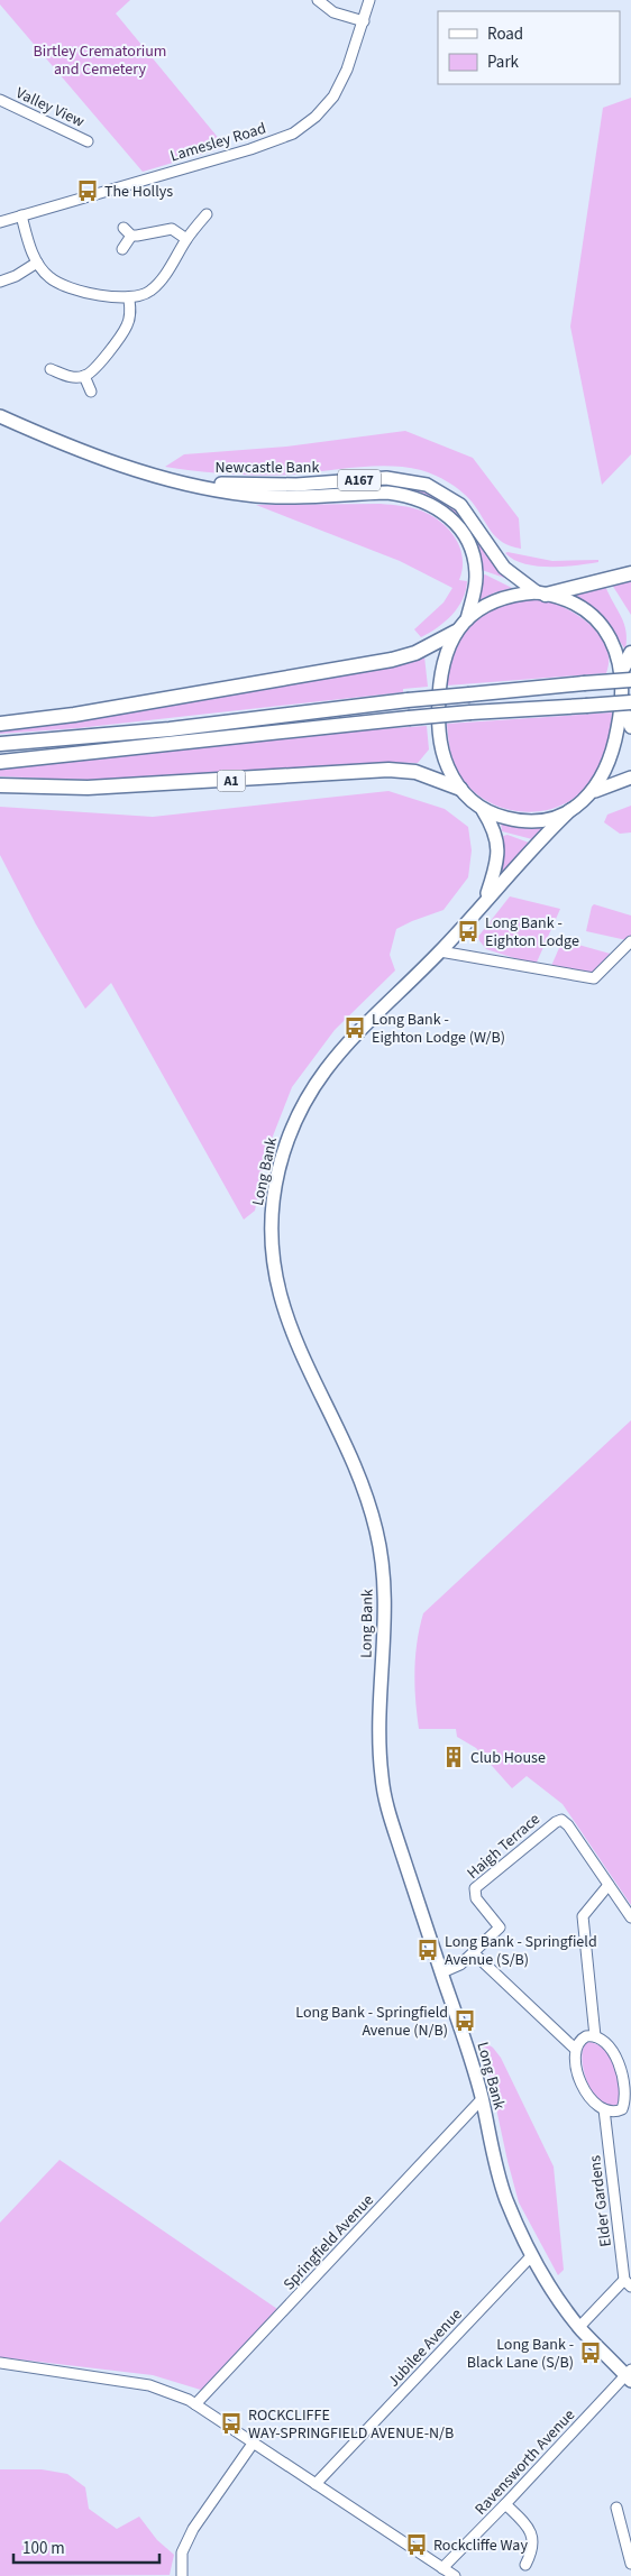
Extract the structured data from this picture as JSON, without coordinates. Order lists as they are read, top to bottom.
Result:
{
  "streets": {
    "highway": ["A1"],
    "main road": ["Newcastle Bank", "A167", "Long Bank"],
    "street": [
      "Valley View",
      "Lamesley Road",
      "Haigh Terrace",
      "Elder Gardens",
      "Springfield Avenue",
      "Jubilee Avenue",
      "Ravensworth Avenue"
    ]
  },
  "crossings": [
    ["Newcastle Bank", "A167"],
    ["A167", "A1"],
    ["A167", "Long Bank"],
    ["Long Bank", "Haigh Terrace"],
    ["Long Bank", "Springfield Avenue"],
    ["Long Bank", "Jubilee Avenue"],
    ["Long Bank", "Ravensworth Avenue"]
  ],
  "parks": ["Birtley Crematorium and Cemetery"],
  "places": {
    "bus stop": [
      "The Hollys",
      "Long Bank - Eighton Lodge",
      "Long Bank - Eighton Lodge (W/B)",
      "Long Bank - Springfield Avenue (S/B)",
      "Long Bank - Springfield Avenue (N/B)",
      "Long Bank - Black Lane (S/B)",
      "ROCKCLIFFE WAY-SPRINGFIELD AVENUE-N/B",
      "Rockcliffe Way"
    ],
    "building": ["Club House"]
  },
  "legend": ["Road", "Park"],
  "scale_bar": "100 m"
}
